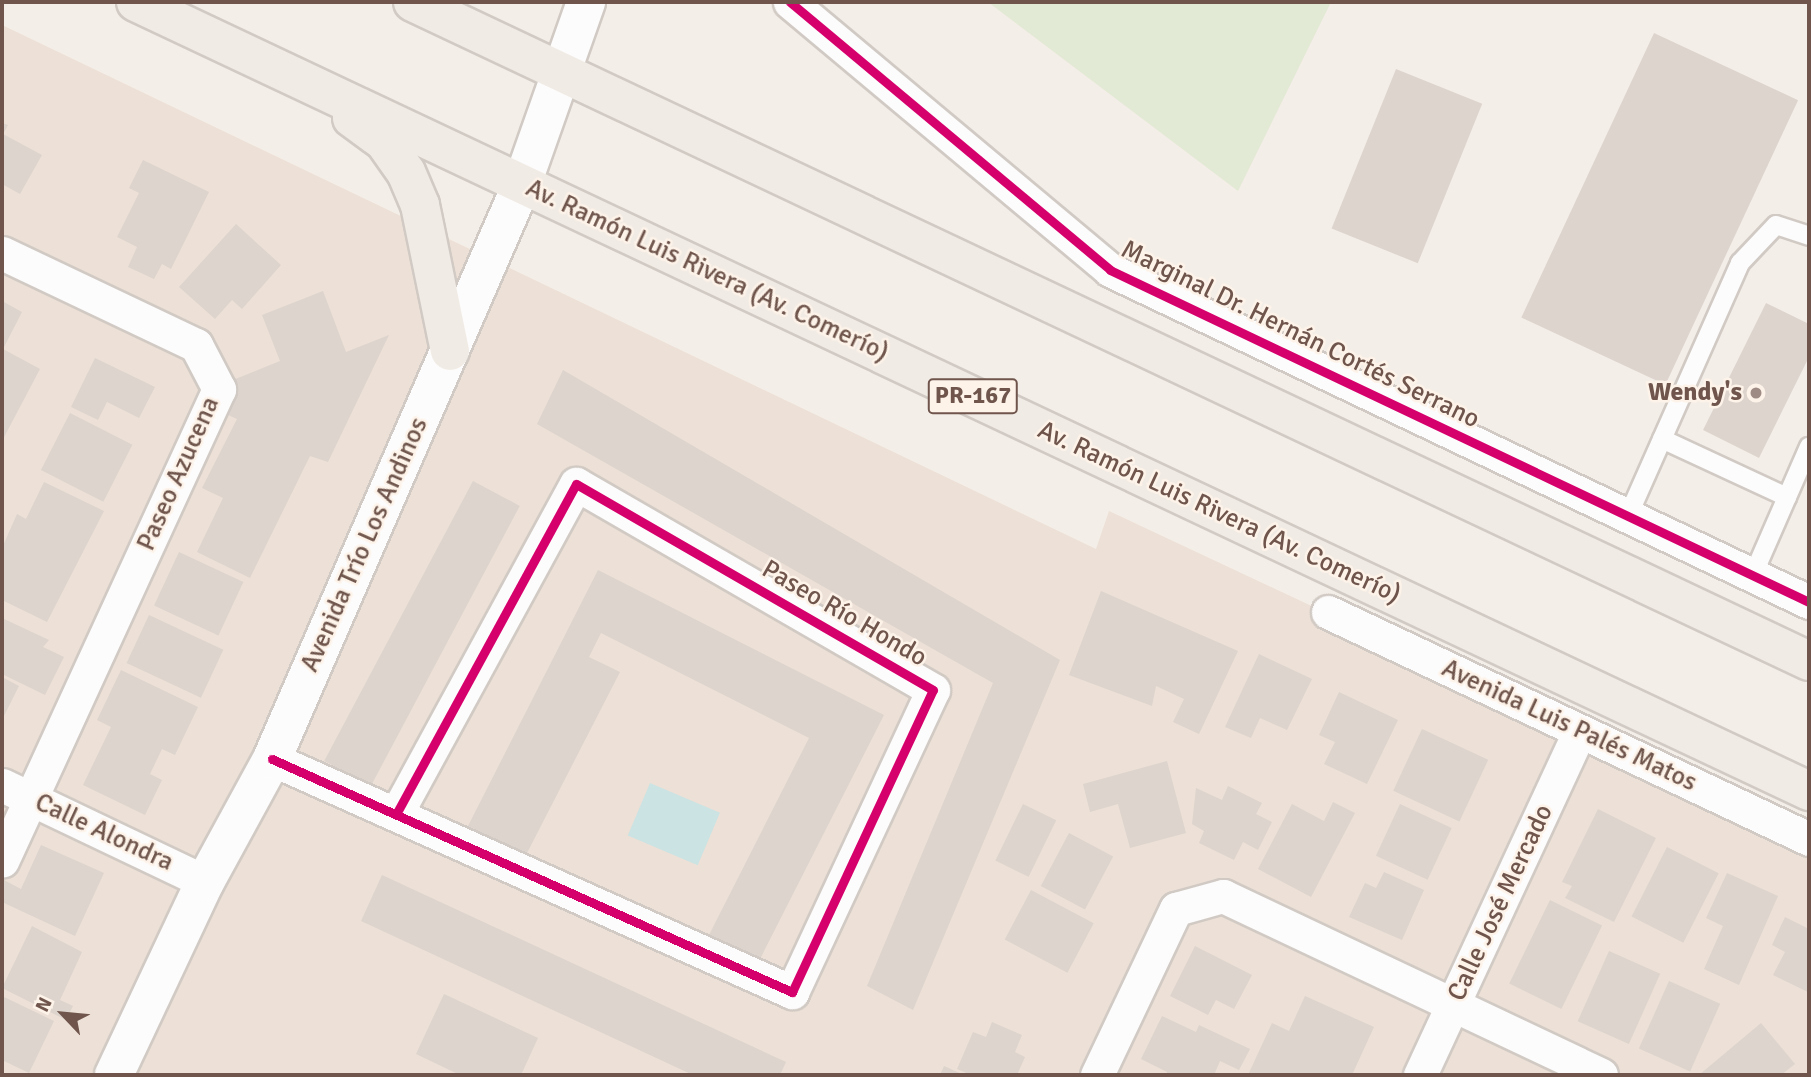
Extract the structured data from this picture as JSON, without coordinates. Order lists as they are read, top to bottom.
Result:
{
  "streets": {
    "main road": ["Av. Ramón Luis Rivera (Av. Comerío)", "PR-167"],
    "street": [
      "Marginal Dr. Hernán Cortés Serrano",
      "Paseo Azucena",
      "Avenida Trío Los Andinos",
      "Paseo Río Hondo",
      "Avenida Luis Palés Matos",
      "Calle Alondra",
      "Calle José Mercado"
    ]
  },
  "crossings": [
    ["Av. Ramón Luis Rivera (Av. Comerío)", "Avenida Trío Los Andinos"],
    ["Paseo Azucena", "Calle Alondra"],
    ["Avenida Trío Los Andinos", "Calle Alondra"],
    ["Avenida Luis Palés Matos", "Calle José Mercado"]
  ],
  "places": ["Wendy's"],
  "north": "top left"
}
